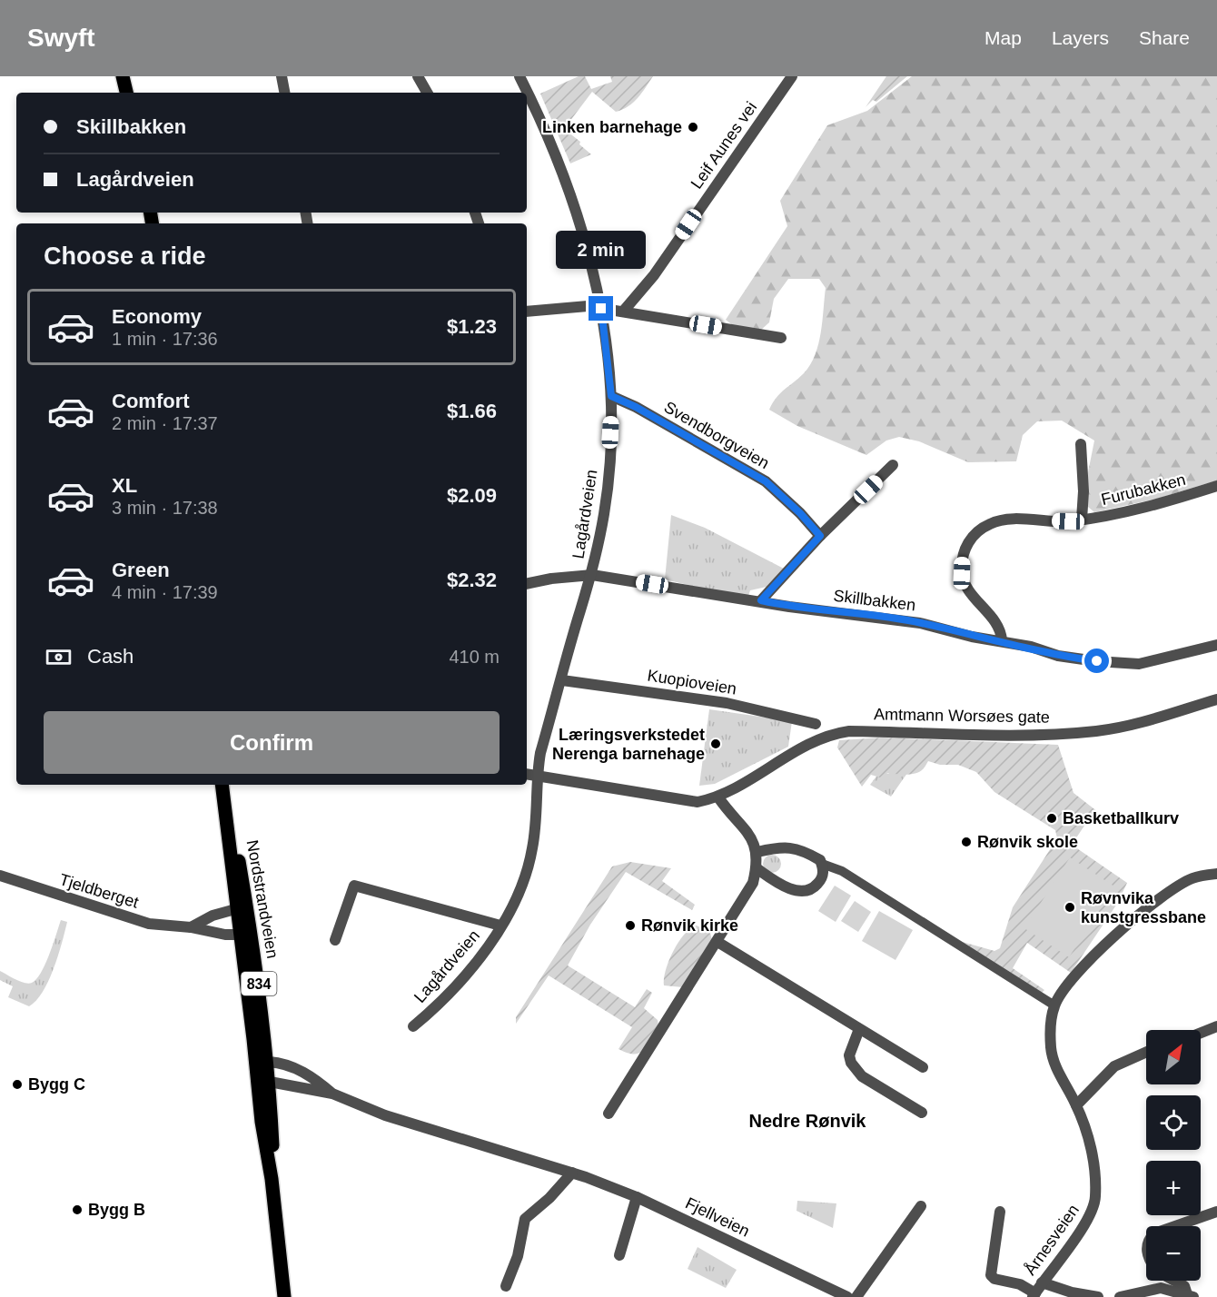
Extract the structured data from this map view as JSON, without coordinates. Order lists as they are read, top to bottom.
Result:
{
  "streets": {
    "main road": ["Nordstrandveien", "834"],
    "street": [
      "Leif Aunes vei",
      "Svendborgveien",
      "Furubakken",
      "Lagårdveien",
      "Skillbakken",
      "Kuopioveien",
      "Amtmann Worsøes gate",
      "Tjeldberget",
      "Fjellveien",
      "Årnesveien"
    ]
  },
  "crossings": [
    ["Svendborgveien", "Lagårdveien"],
    ["Furubakken", "Skillbakken"],
    ["Lagårdveien", "Skillbakken"],
    ["Lagårdveien", "Kuopioveien"],
    ["Lagårdveien", "Amtmann Worsøes gate"],
    ["Tjeldberget", "Nordstrandveien"],
    ["Nordstrandveien", "Fjellveien"]
  ],
  "districts": ["Nedre Rønvik"],
  "places": [
    "Linken barnehage",
    "Læringsverkstedet Nerenga barnehage",
    "Basketballkurv",
    "Rønvik skole",
    "Røvnvika kunstgressbane",
    "Rønvik kirke",
    "Bygg C",
    "Bygg B"
  ],
  "north": "top right",
  "page": {
    "header": "Swyft",
    "nav": ["Map", "Layers", "Share"],
    "banner": ["Skillbakken", "Lagårdveien"],
    "heading": "Choose a ride",
    "bubble": "2 min",
    "list": [
      {
        "name": "Economy",
        "note": "1 min · 17:36",
        "value": "$1.23"
      },
      {
        "name": "Comfort",
        "note": "2 min · 17:37",
        "value": "$1.66"
      },
      {
        "name": "XL",
        "note": "3 min · 17:38",
        "value": "$2.09"
      },
      {
        "name": "Green",
        "note": "4 min · 17:39",
        "value": "$2.32"
      }
    ],
    "pay": ["Cash", "410 m"],
    "buttons": "Confirm",
    "map_buttons": ["+", "−"]
  }
}
